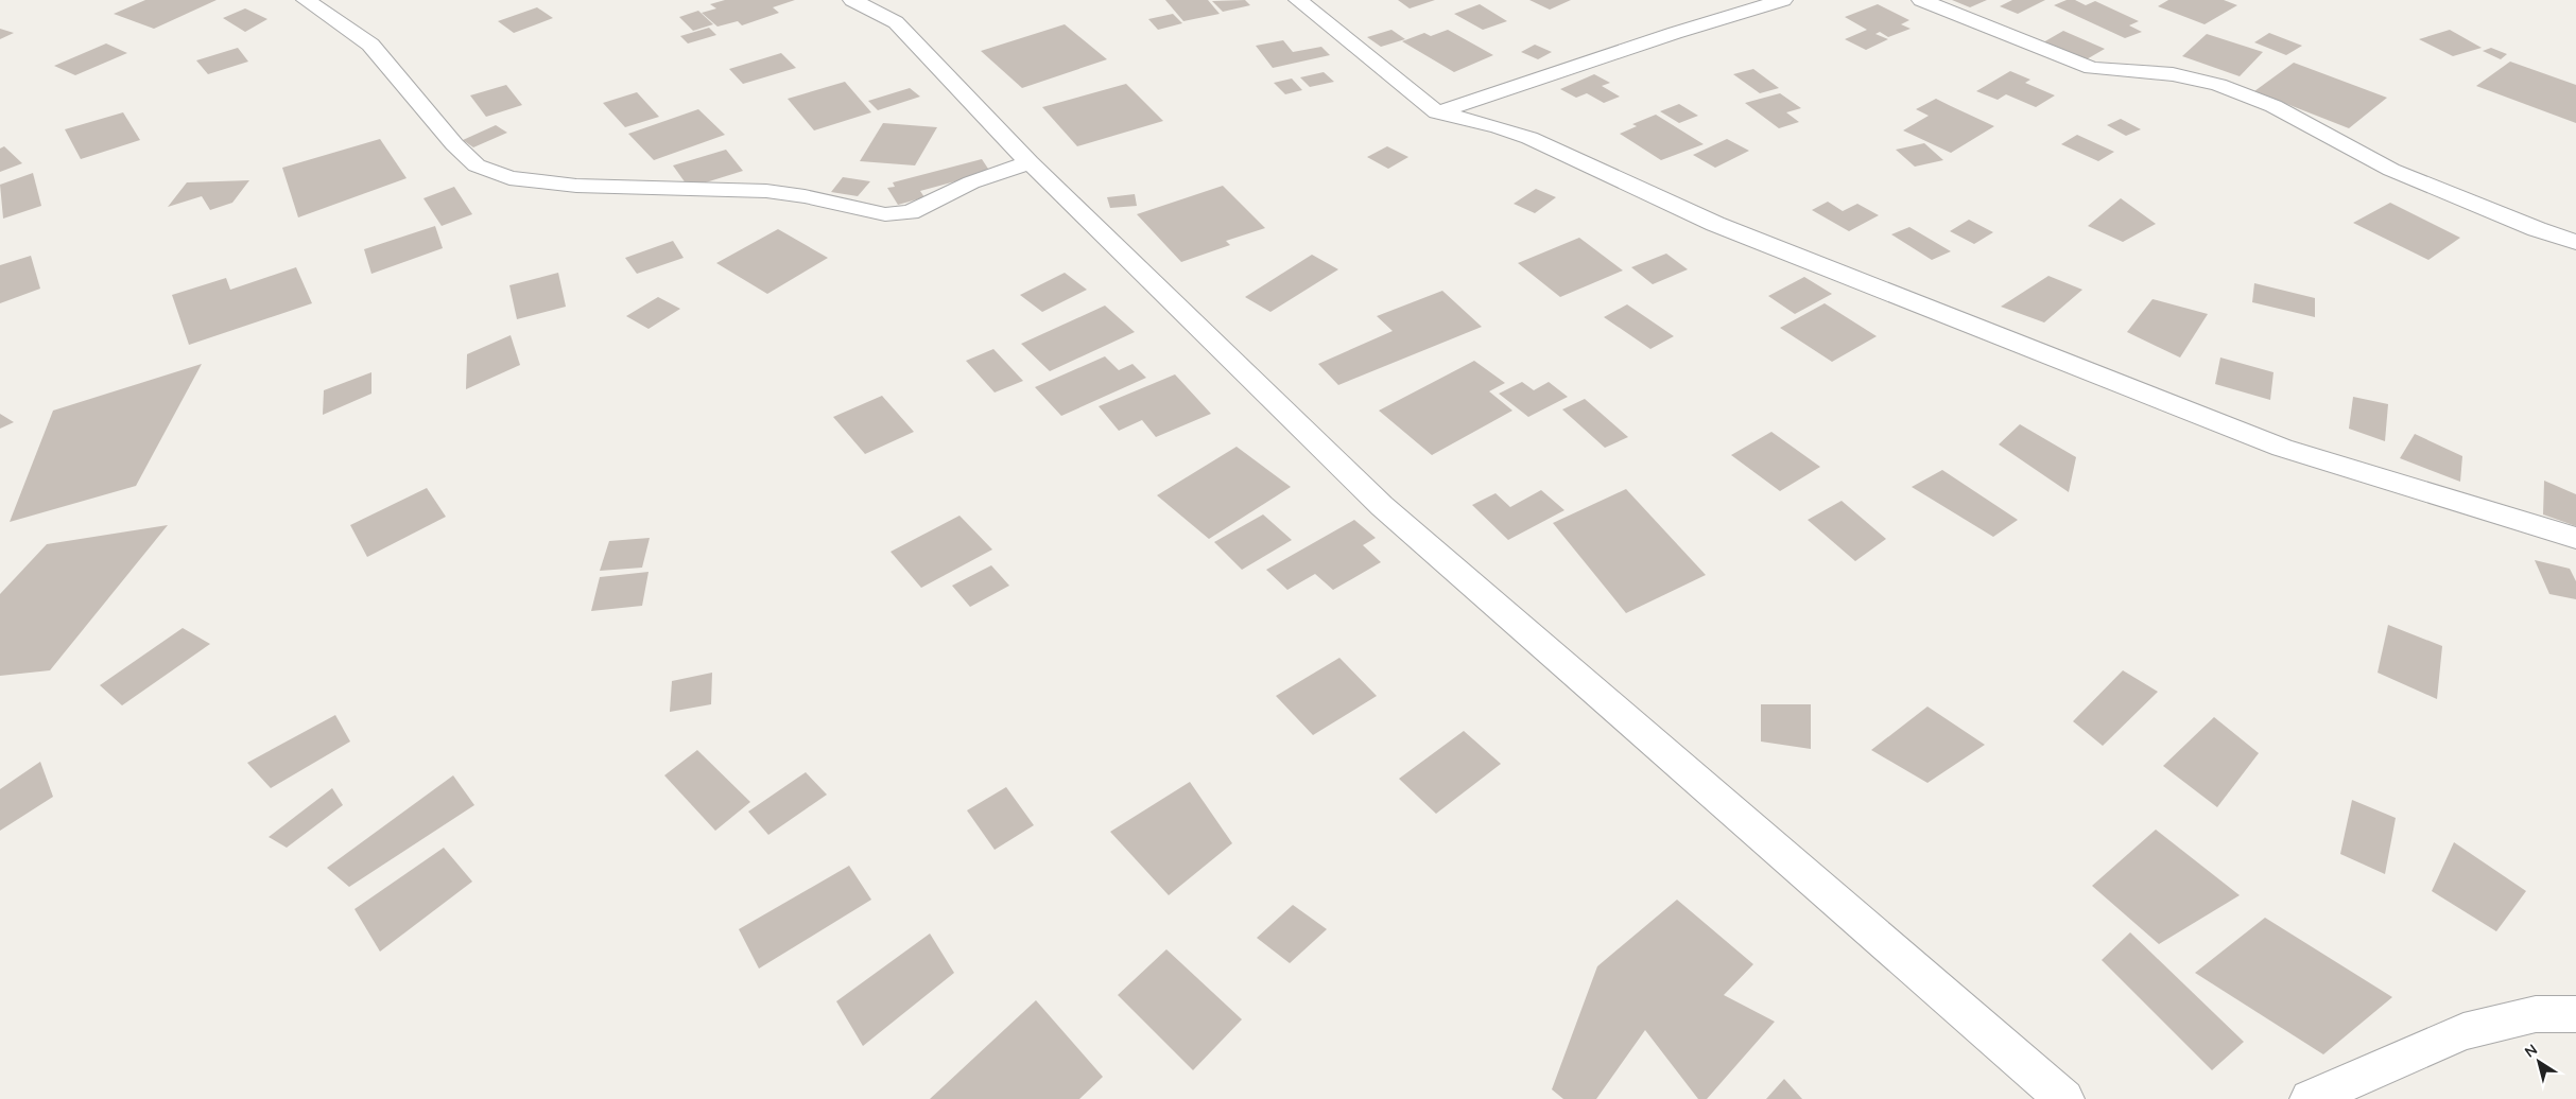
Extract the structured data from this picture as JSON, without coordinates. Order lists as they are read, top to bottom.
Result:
{
  "north": "top left"
}
